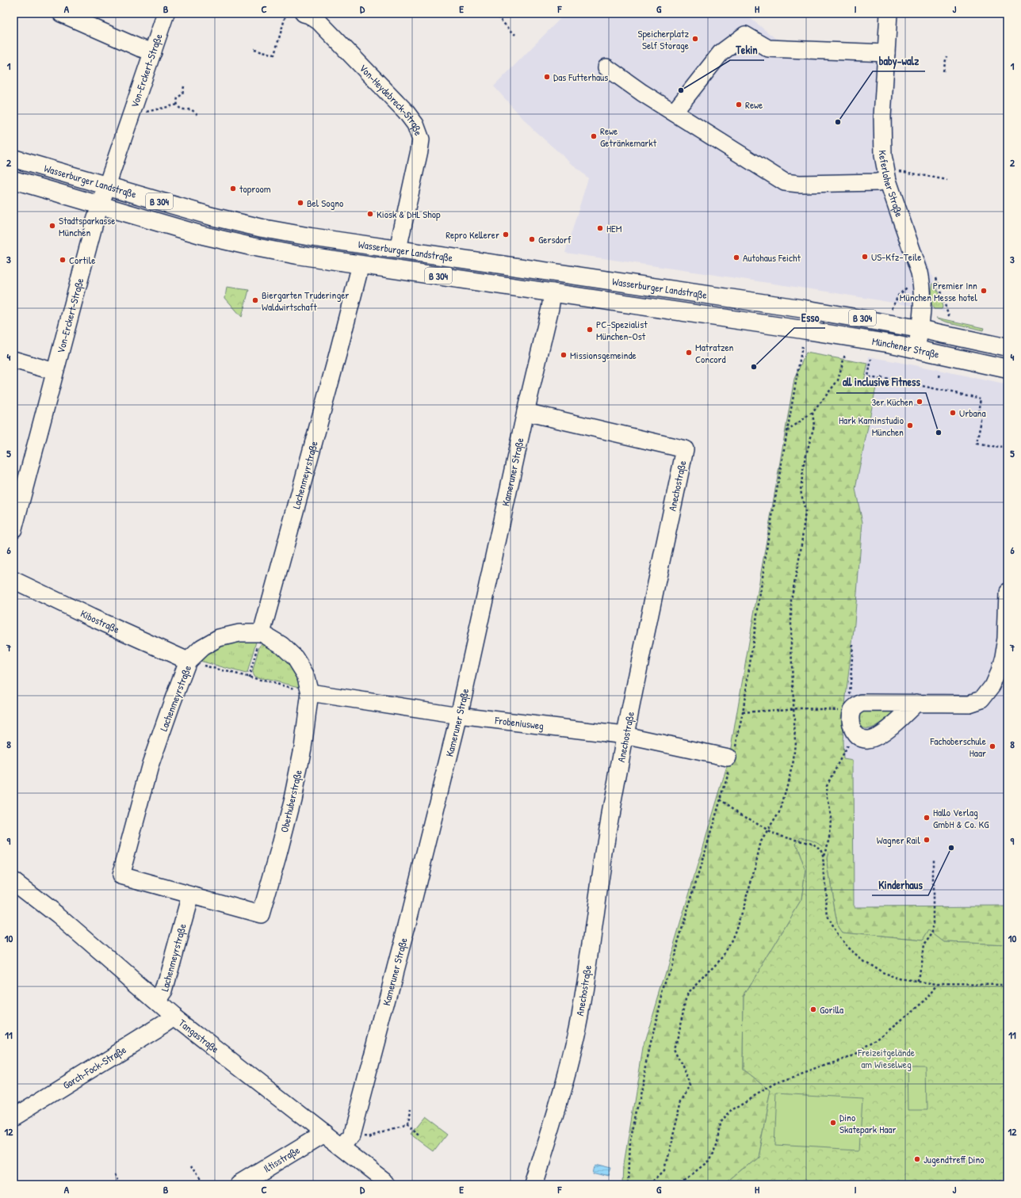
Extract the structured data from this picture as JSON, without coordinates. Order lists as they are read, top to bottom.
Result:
{
  "streets": {
    "main road": ["Wasserburger Landstraße", "B 304", "Münchener Straße"],
    "street": [
      "Von-Erckert-Straße",
      "Von-Heydebreck-Straße",
      "Keferloher Straße",
      "Kameruner Straße",
      "Lachenmeyrstraße",
      "Anechostraße",
      "Kibostraße",
      "Frobeniusweg",
      "Oberhuberstraße",
      "Tangastraße",
      "Gorch-Fock-Straße",
      "Iltisstraße"
    ]
  },
  "crossings": [
    ["Von-Erckert-Straße", "Wasserburger Landstraße"],
    ["Von-Heydebreck-Straße", "Wasserburger Landstraße"],
    ["Wasserburger Landstraße", "Münchener Straße"],
    ["Wasserburger Landstraße", "Kameruner Straße"],
    ["Wasserburger Landstraße", "Lachenmeyrstraße"],
    ["Keferloher Straße", "Münchener Straße"],
    ["Kameruner Straße", "Anechostraße"],
    ["Kameruner Straße", "Frobeniusweg"],
    ["Kameruner Straße", "Tangastraße"],
    ["Lachenmeyrstraße", "Kibostraße"],
    ["Lachenmeyrstraße", "Oberhuberstraße"],
    ["Lachenmeyrstraße", "Tangastraße"],
    ["Anechostraße", "Frobeniusweg"],
    ["Frobeniusweg", "Oberhuberstraße"],
    ["Tangastraße", "Gorch-Fock-Straße"],
    ["Tangastraße", "Iltisstraße"]
  ],
  "parks": ["Freizeitgelände am Wieselweg"],
  "places": [
    "Speicherplatz Self Storage",
    "Das Futterhaus",
    "Tekin",
    "Rewe",
    "baby-walz",
    "Rewe Getränkemarkt",
    "toproom",
    "Bel Sogno",
    "Kiosk & DHL Shop",
    "Stadtsparkasse München",
    "HEM",
    "Repro Kellerer",
    "Gersdorf",
    "US-Kfz-Teile",
    "Autohaus Feicht",
    "Cortile",
    "Premier Inn München Messe hotel",
    "Biergarten Truderinger Waldwirtschaft",
    "PC-Spezialist München-Ost",
    "Matratzen Concord",
    "Missionsgemeinde",
    "Esso",
    "3er Küchen",
    "Urbana",
    "Hark Kaminstudio München",
    "all inclusive Fitness",
    "Fachoberschule Haar",
    "Hallo Verlag GmbH & Co. KG",
    "Wagner Rail",
    "Kinderhaus",
    "Gorilla",
    "Dino Skatepark Haar",
    "Jugendtreff Dino"
  ],
  "grid": {
    "columns": [
      "A",
      "B",
      "C",
      "D",
      "E",
      "F",
      "G",
      "H",
      "I",
      "J"
    ],
    "rows": [
      "1",
      "2",
      "3",
      "4",
      "5",
      "6",
      "7",
      "8",
      "9",
      "10",
      "11",
      "12"
    ]
  }
}
